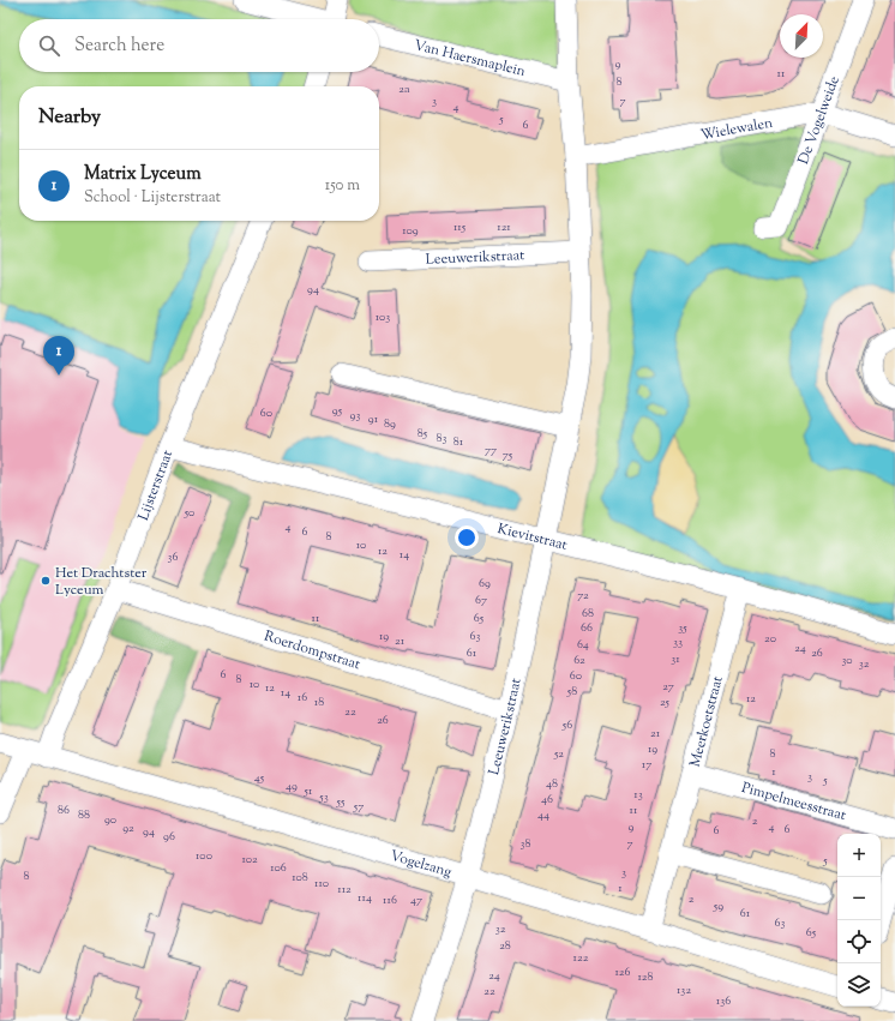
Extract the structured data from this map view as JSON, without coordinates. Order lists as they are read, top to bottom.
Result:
{
  "streets": {
    "street": [
      "Van Haersmaplein",
      "De Vogelweide",
      "Wielewalen",
      "Leeuwerikstraat",
      "Lijsterstraat",
      "Kievitstraat",
      "Roerdompstraat",
      "Meerkoetstraat",
      "Pimpelmeesstraat",
      "Vogelzang"
    ]
  },
  "crossings": [
    ["De Vogelweide", "Wielewalen"],
    ["Wielewalen", "Leeuwerikstraat"],
    ["Leeuwerikstraat", "Kievitstraat"],
    ["Leeuwerikstraat", "Roerdompstraat"],
    ["Leeuwerikstraat", "Vogelzang"],
    ["Lijsterstraat", "Kievitstraat"],
    ["Lijsterstraat", "Roerdompstraat"],
    ["Lijsterstraat", "Vogelzang"],
    ["Kievitstraat", "Meerkoetstraat"],
    ["Meerkoetstraat", "Pimpelmeesstraat"],
    ["Meerkoetstraat", "Vogelzang"]
  ],
  "places": ["Het Drachtster Lyceum"],
  "house_numbers": [
    "9",
    "11",
    "8",
    "2a",
    "3",
    "7",
    "4",
    "5",
    "6",
    "115",
    "121",
    "109",
    "94",
    "103",
    "95",
    "60",
    "93",
    "91",
    "89",
    "85",
    "83",
    "81",
    "77",
    "75",
    "50",
    "4",
    "6",
    "8",
    "10",
    "12",
    "14",
    "36",
    "69",
    "72",
    "67",
    "68",
    "11",
    "65",
    "66",
    "35",
    "19",
    "63",
    "20",
    "21",
    "33",
    "64",
    "24",
    "61",
    "26",
    "31",
    "62",
    "30",
    "32",
    "6",
    "60",
    "8",
    "10",
    "27",
    "12",
    "58",
    "14",
    "16",
    "12",
    "18",
    "25",
    "22",
    "26",
    "56",
    "21",
    "19",
    "52",
    "8",
    "17",
    "1",
    "3",
    "45",
    "5",
    "48",
    "49",
    "51",
    "13",
    "53",
    "46",
    "55",
    "57",
    "86",
    "11",
    "88",
    "44",
    "90",
    "2",
    "9",
    "4",
    "92",
    "6",
    "6",
    "94",
    "96",
    "38",
    "7",
    "100",
    "102",
    "5",
    "106",
    "3",
    "8",
    "108",
    "110",
    "1",
    "112",
    "114",
    "2",
    "116",
    "47",
    "59",
    "61",
    "63",
    "32",
    "65",
    "28",
    "122",
    "126",
    "24",
    "128",
    "132",
    "22",
    "136"
  ],
  "north": "top right",
  "page": {
    "search": "Search here",
    "heading": "Nearby",
    "list": [
      {
        "mark": "1",
        "name": "Matrix Lyceum",
        "note": "School · Lijsterstraat",
        "value": "150 m"
      }
    ],
    "pins": "1",
    "map_buttons": ["+", "−"]
  }
}
